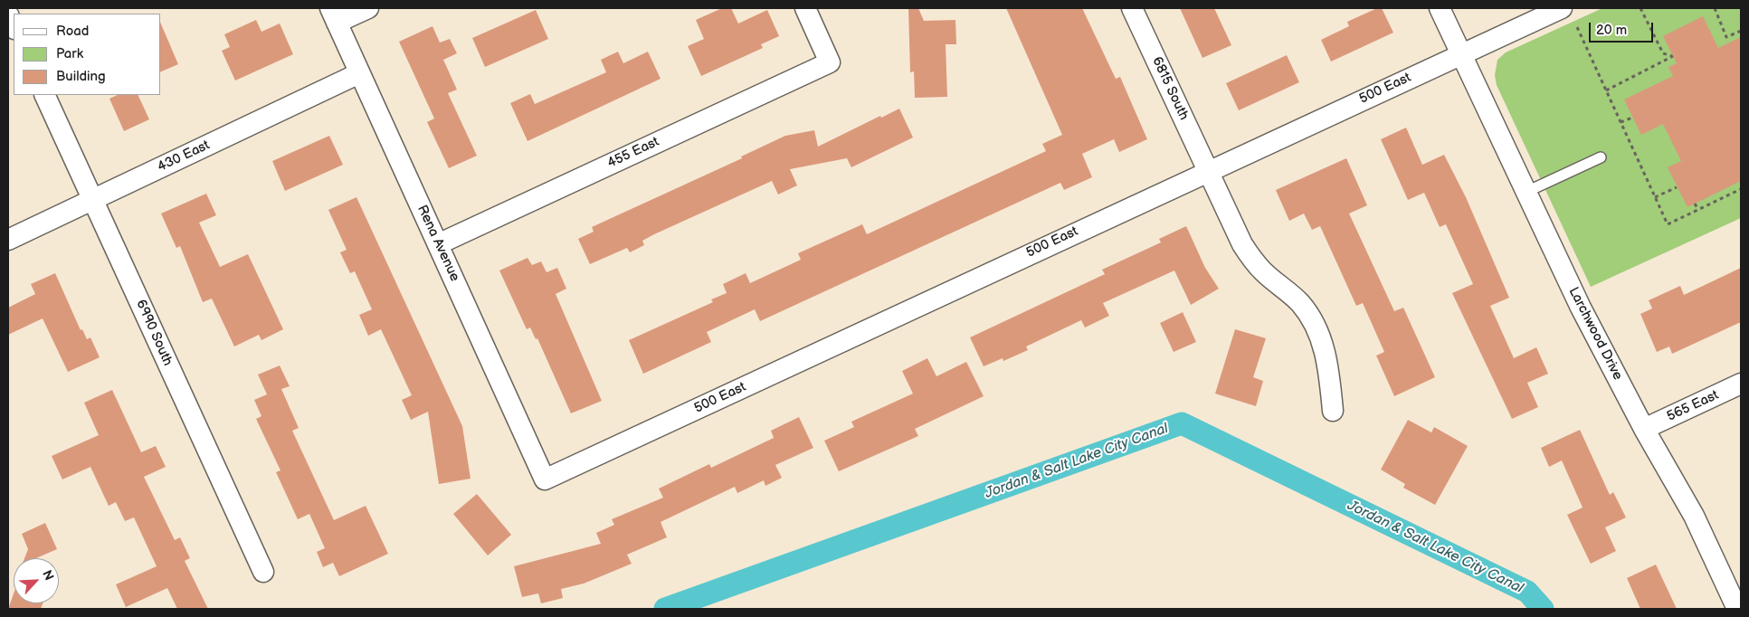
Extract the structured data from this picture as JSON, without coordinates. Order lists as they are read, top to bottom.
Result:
{
  "streets": {
    "street": [
      "6815 South",
      "500 East",
      "455 East",
      "430 East",
      "Rena Avenue",
      "6990 South",
      "Larchwood Drive",
      "565 East"
    ]
  },
  "crossings": [
    ["6815 South", "500 East"],
    ["500 East", "Rena Avenue"],
    ["500 East", "Larchwood Drive"],
    ["455 East", "Rena Avenue"],
    ["430 East", "Rena Avenue"],
    ["430 East", "6990 South"],
    ["Larchwood Drive", "565 East"]
  ],
  "water": ["Jordan & Salt Lake City Canal"],
  "legend": ["Road", "Park", "Building"],
  "scale_bar": "20 m",
  "north": "top right"
}
